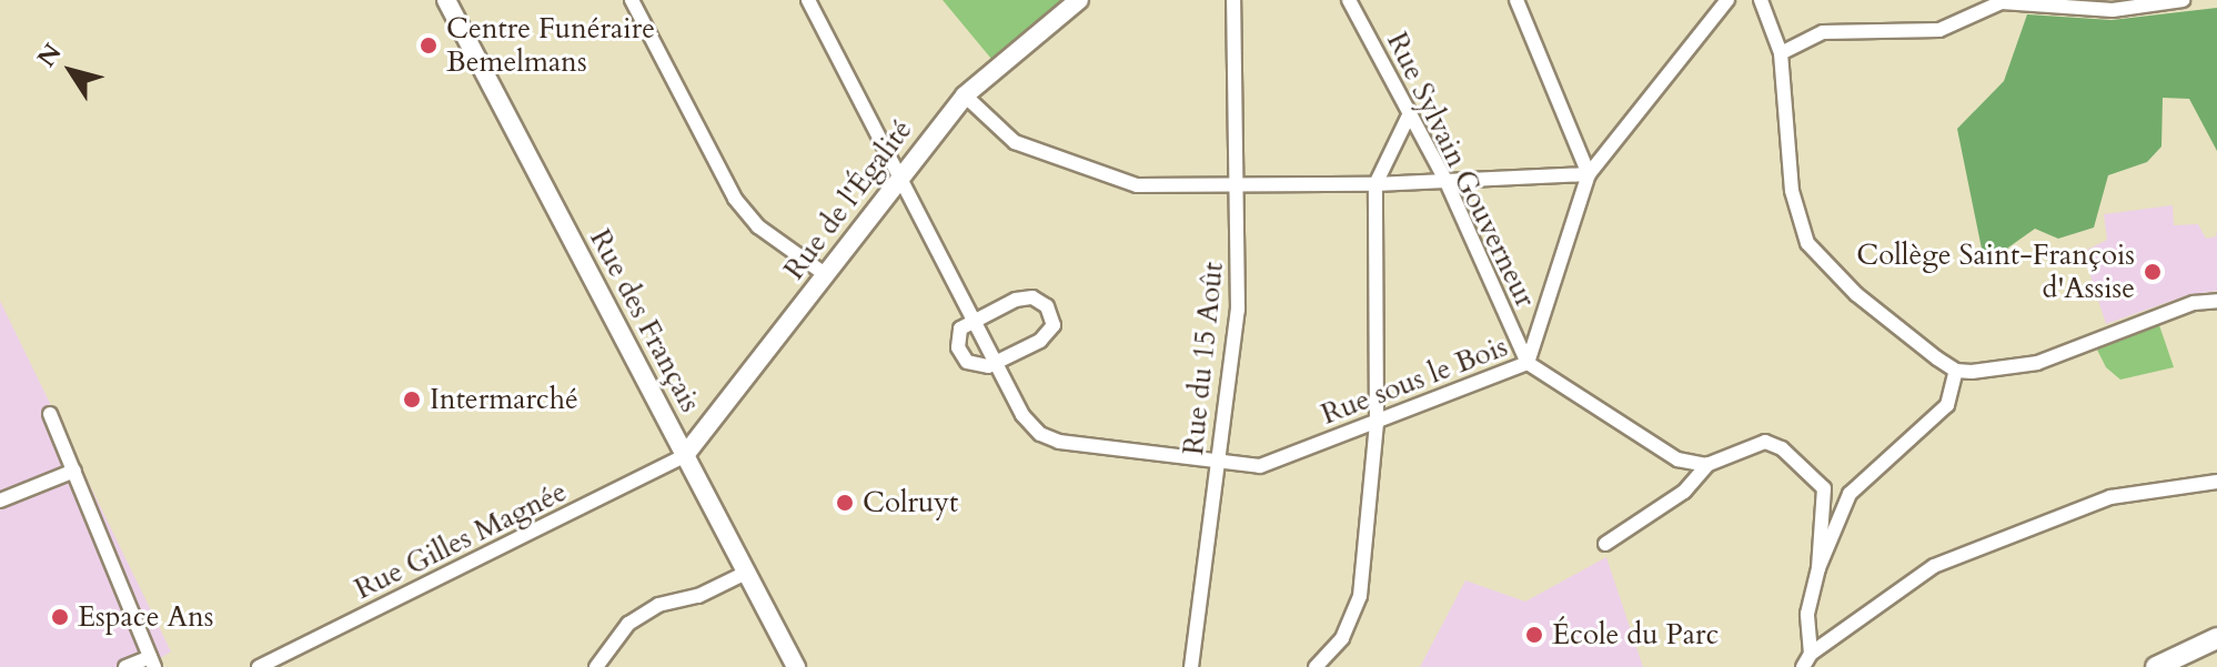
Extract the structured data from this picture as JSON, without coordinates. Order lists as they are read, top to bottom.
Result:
{
  "streets": {
    "main road": ["Rue de l'Égalité", "Rue des Français"],
    "street": [
      "Rue Sylvain Gouverneur",
      "Rue du 15 Août",
      "Rue sous le Bois",
      "Rue Gilles Magnée"
    ]
  },
  "crossings": [
    ["Rue Sylvain Gouverneur", "Rue sous le Bois"],
    ["Rue de l'Égalité", "Rue des Français"],
    ["Rue de l'Égalité", "Rue Gilles Magnée"],
    ["Rue des Français", "Rue Gilles Magnée"],
    ["Rue du 15 Août", "Rue sous le Bois"]
  ],
  "places": [
    "Centre Funéraire Bemelmans",
    "Collège Saint-François d'Assise",
    "Intermarché",
    "Colruyt",
    "Espace Ans",
    "École du Parc"
  ],
  "north": "top left"
}
